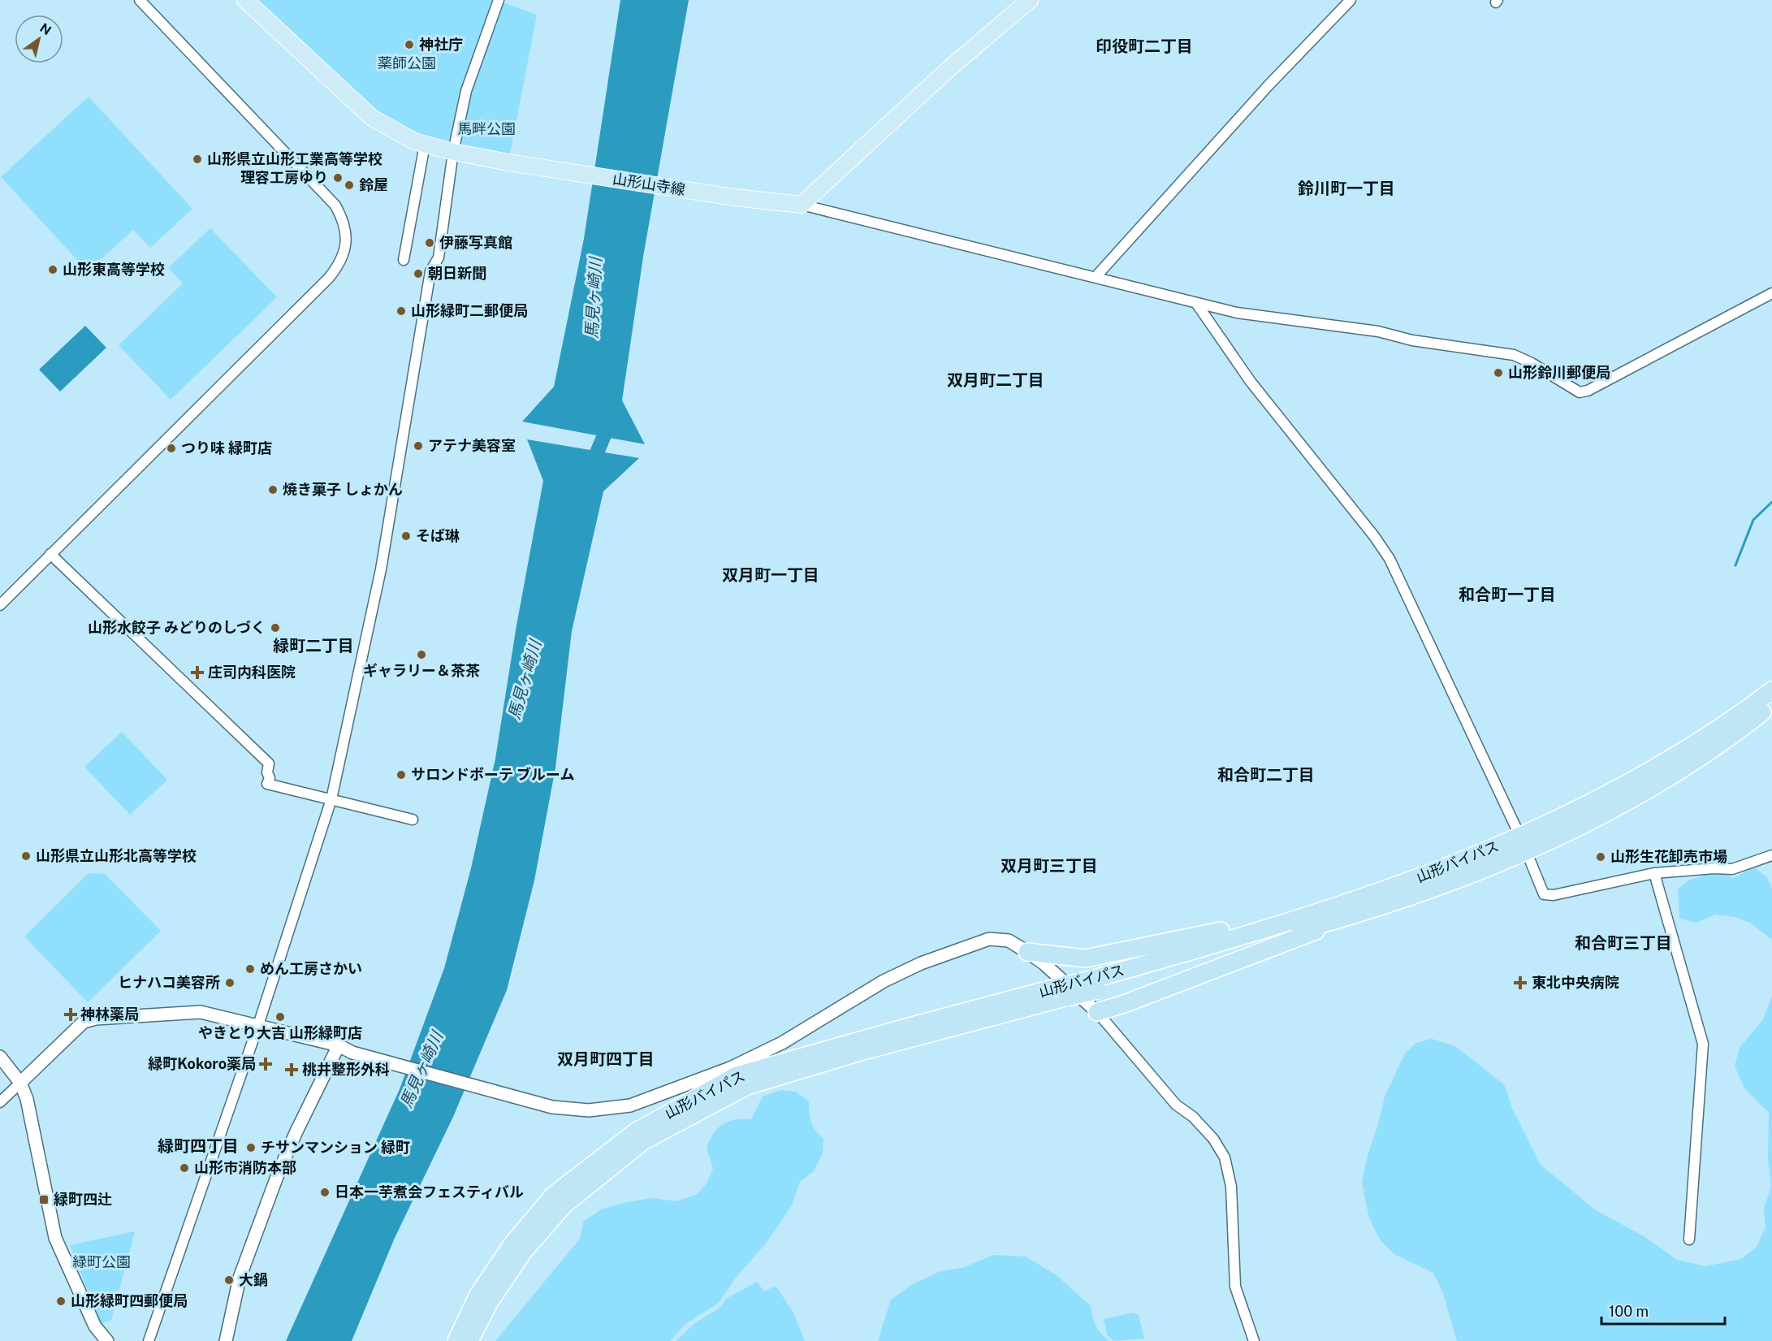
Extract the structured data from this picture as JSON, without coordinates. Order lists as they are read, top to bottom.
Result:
{
  "streets": {
    "highway": ["山形バイパス"],
    "main road": ["山形山寺線"]
  },
  "districts": [
    "印役町二丁目",
    "鈴川町一丁目",
    "双月町二丁目",
    "双月町一丁目",
    "和合町一丁目",
    "緑町二丁目",
    "和合町二丁目",
    "双月町三丁目",
    "和合町三丁目",
    "双月町四丁目",
    "緑町四丁目"
  ],
  "water": ["馬見ヶ崎川"],
  "parks": ["薬師公園", "馬畔公園", "緑町公園"],
  "places": {
    "other": [
      "神社庁",
      "山形県立山形工業高等学校",
      "理容工房ゆり",
      "鈴屋",
      "伊藤写真館",
      "山形東高等学校",
      "朝日新聞",
      "山形緑町二郵便局",
      "山形鈴川郵便局",
      "アテナ美容室",
      "つり味 緑町店",
      "焼き菓子 しょかん",
      "そば琳",
      "山形水餃子 みどりのしづく",
      "ギャラリー＆茶茶",
      "サロンドボーテ ブルーム",
      "山形県立山形北高等学校",
      "山形生花卸売市場",
      "めん工房さかい",
      "ヒナハコ美容所",
      "やきとり大吉 山形緑町店",
      "チサンマンション 緑町",
      "山形市消防本部",
      "日本一芋煮会フェスティバル",
      "大鍋",
      "山形緑町四郵便局"
    ],
    "health": [
      "庄司内科医院",
      "東北中央病院",
      "神林薬局",
      "緑町Kokoro薬局",
      "桃井整形外科"
    ],
    "transit": ["緑町四辻"]
  },
  "scale_bar": "100 m",
  "north": "top right"
}
